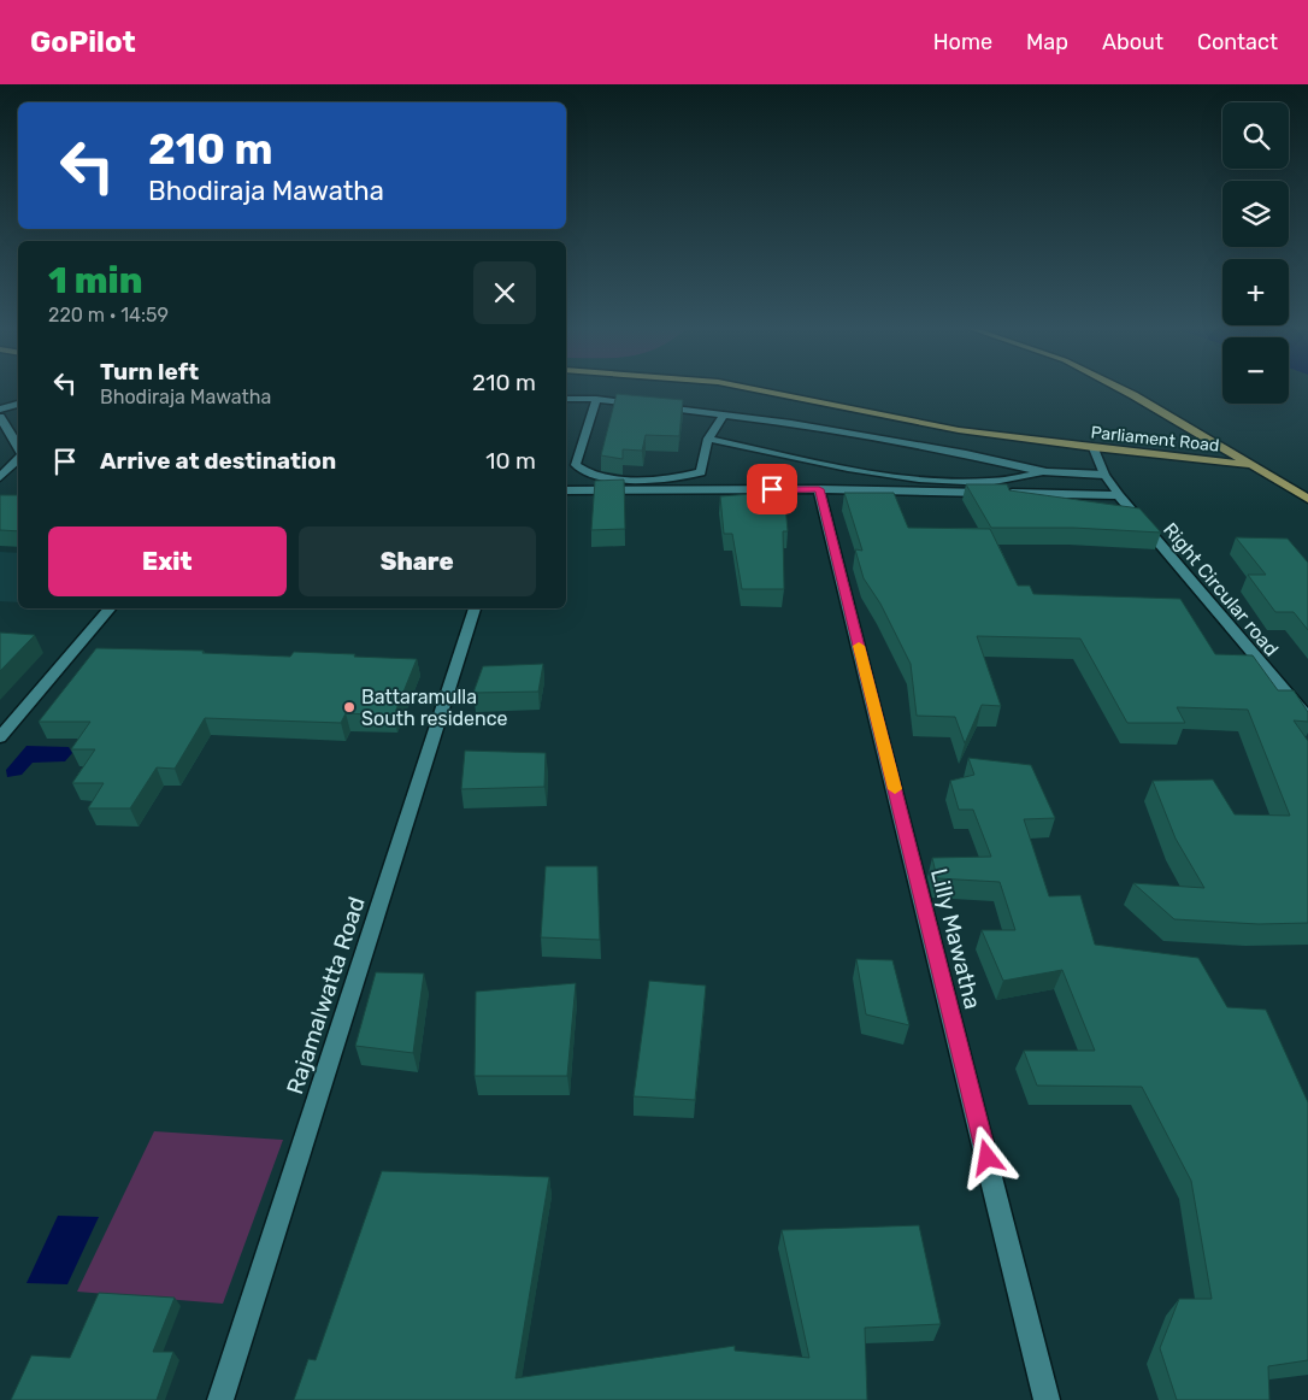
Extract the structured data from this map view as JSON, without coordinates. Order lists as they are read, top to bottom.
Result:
{
  "streets": {
    "main road": ["Parliament Road"],
    "street": ["Right Circular road", "Lilly Mawatha", "Rajamalwatta Road"]
  },
  "crossings": [
    ["Parliament Road", "Right Circular road"]
  ],
  "places": ["Battaramulla South residence"],
  "page": {
    "header": "GoPilot",
    "nav": [
      "Home",
      "Map",
      "About",
      "Contact"
    ],
    "map_buttons": ["+", "−"],
    "turn": ["210 m", "Bhodiraja Mawatha"],
    "heading": ["1 min", "220 m · 14:59"],
    "list": [
      {
        "name": "Turn left",
        "note": "Bhodiraja Mawatha",
        "value": "210 m"
      },
      {
        "name": "Arrive at destination",
        "value": "10 m"
      }
    ],
    "buttons": ["Exit", "Share"]
  }
}
